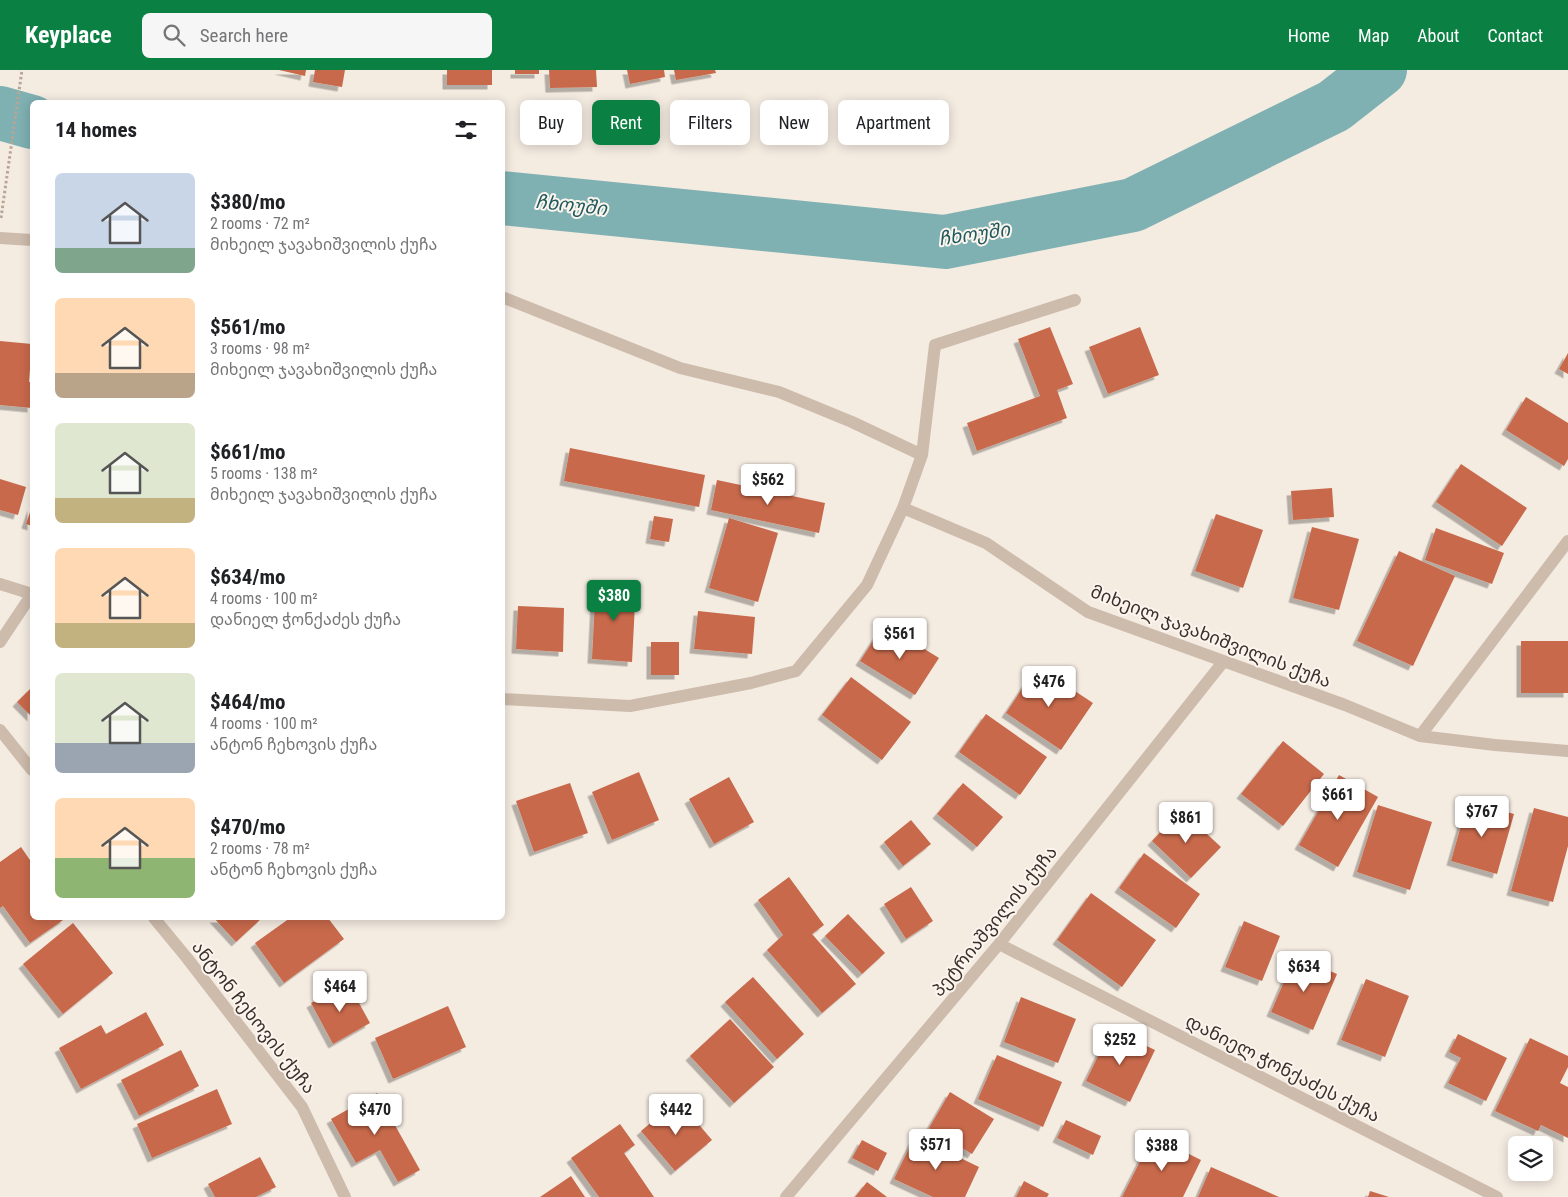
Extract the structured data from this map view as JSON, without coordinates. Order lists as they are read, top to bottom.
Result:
{
  "streets": {
    "street": [
      "მიხეილ ჯავახიშვილის ქუჩა",
      "პეტრიაშვილის ქუჩა",
      "ანტონ ჩეხოვის ქუჩა",
      "დანიელ ჭონქაძეს ქუჩა"
    ]
  },
  "crossings": [
    ["მიხეილ ჯავახიშვილის ქუჩა", "პეტრიაშვილის ქუჩა"],
    ["პეტრიაშვილის ქუჩა", "დანიელ ჭონქაძეს ქუჩა"]
  ],
  "water": ["ჩხოუში"],
  "page": {
    "header": "Keyplace",
    "search": "Search here",
    "nav": [
      "Home",
      "Map",
      "About",
      "Contact"
    ],
    "chip": [
      "Buy",
      "Rent",
      "Filters",
      "New",
      "Apartment"
    ],
    "heading": "14 homes",
    "list": [
      {
        "name": "$380/mo",
        "note": "2 rooms · 72 m² · მიხეილ ჯავახიშვილის ქუჩა"
      },
      {
        "name": "$561/mo",
        "note": "3 rooms · 98 m² · მიხეილ ჯავახიშვილის ქუჩა"
      },
      {
        "name": "$661/mo",
        "note": "5 rooms · 138 m² · მიხეილ ჯავახიშვილის ქუჩა"
      },
      {
        "name": "$634/mo",
        "note": "4 rooms · 100 m² · დანიელ ჭონქაძეს ქუჩა"
      },
      {
        "name": "$464/mo",
        "note": "4 rooms · 100 m² · ანტონ ჩეხოვის ქუჩა"
      },
      {
        "name": "$470/mo",
        "note": "2 rooms · 78 m² · ანტონ ჩეხოვის ქუჩა"
      }
    ],
    "price": [
      "$562",
      "$380",
      "$561",
      "$476",
      "$661",
      "$767",
      "$861",
      "$634",
      "$464",
      "$252",
      "$470",
      "$442",
      "$571",
      "$388"
    ]
  }
}
